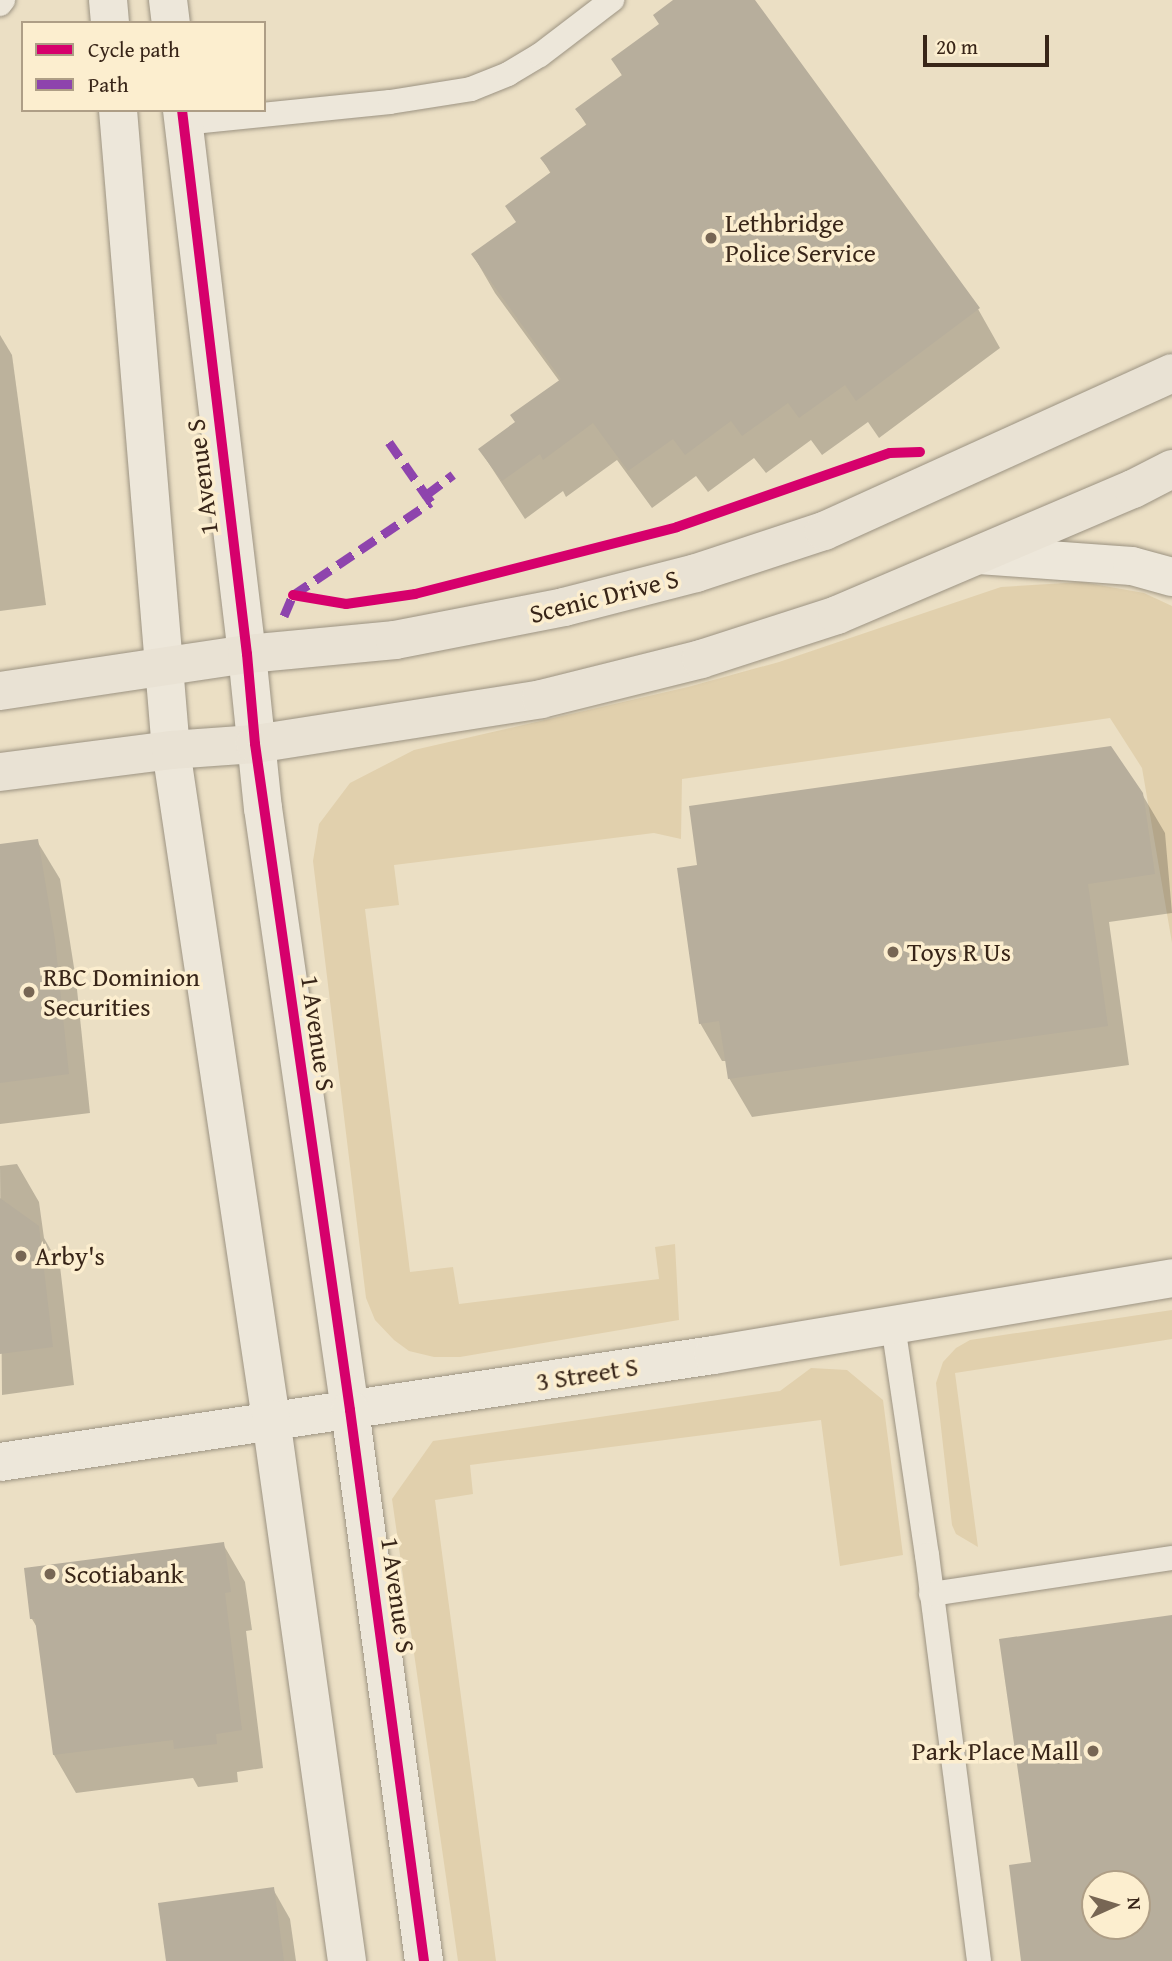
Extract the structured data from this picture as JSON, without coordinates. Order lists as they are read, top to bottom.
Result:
{
  "streets": {
    "main road": ["Scenic Drive S"],
    "street": ["1 Avenue S", "3 Street S"]
  },
  "crossings": [
    ["1 Avenue S", "Scenic Drive S"],
    ["1 Avenue S", "3 Street S"]
  ],
  "places": [
    "Lethbridge Police Service",
    "Toys R Us",
    "RBC Dominion Securities",
    "Arby's",
    "Scotiabank",
    "Park Place Mall"
  ],
  "legend": ["Cycle path", "Path"],
  "scale_bar": "20 m",
  "north": "right"
}
